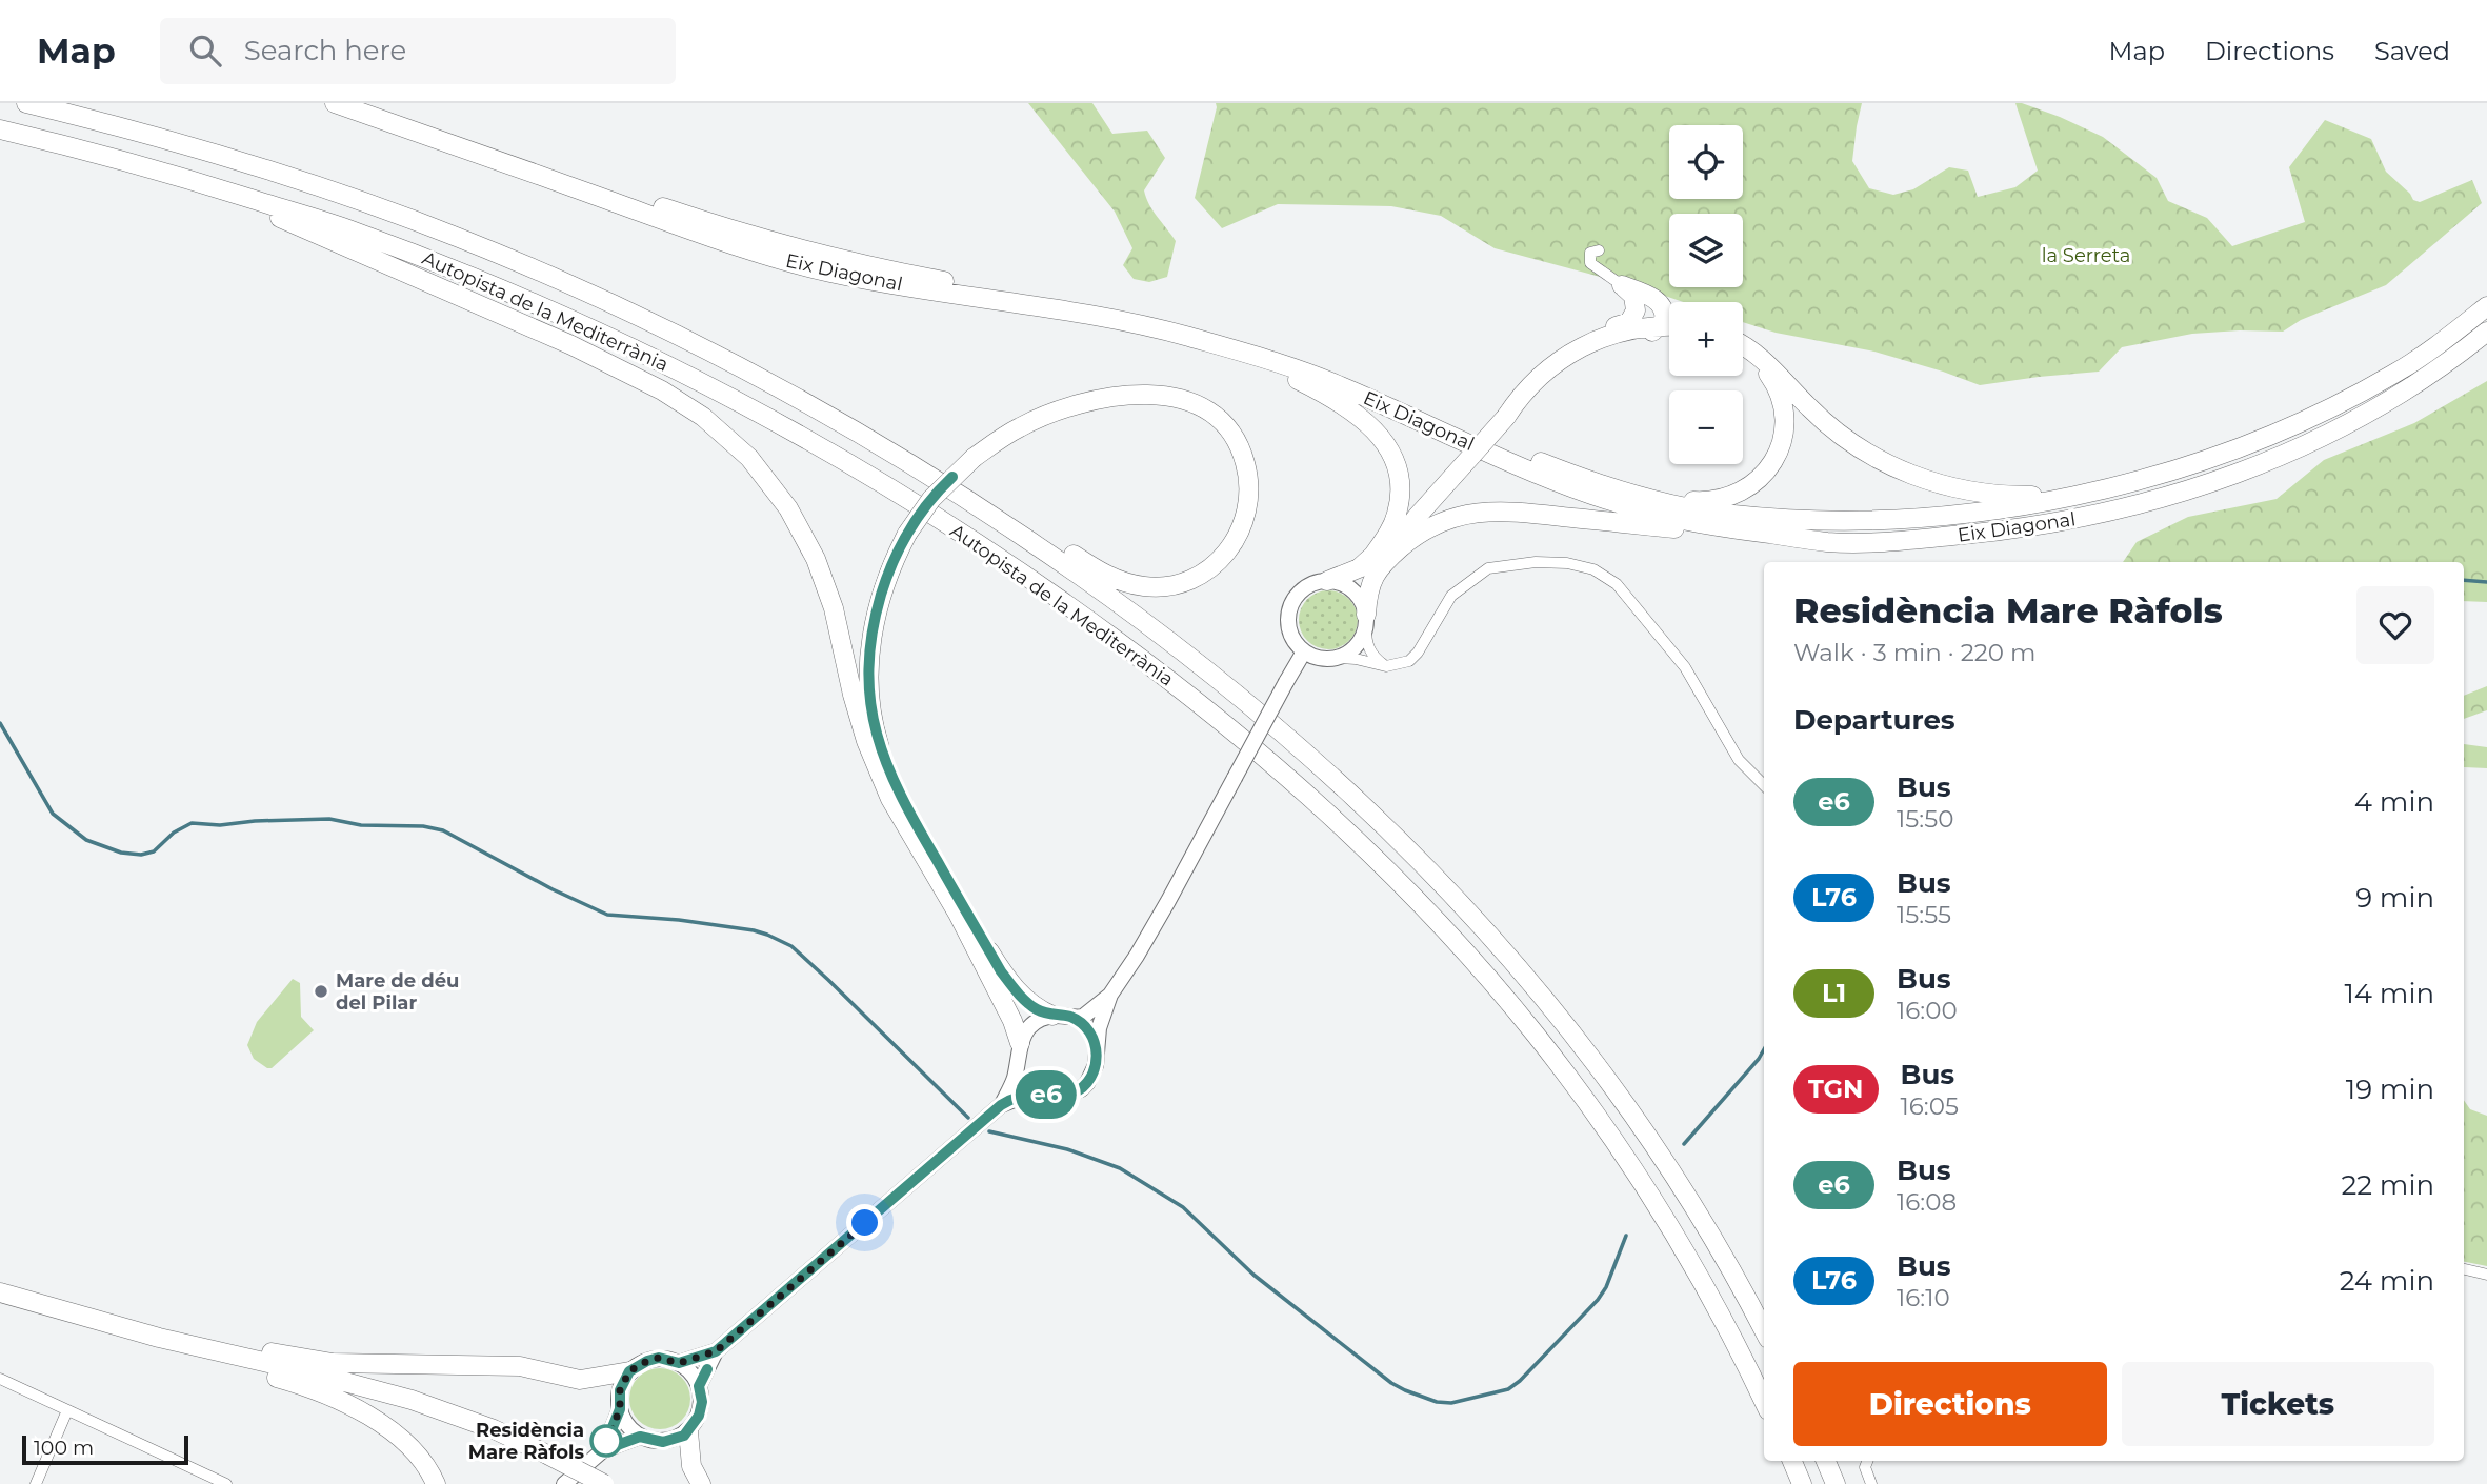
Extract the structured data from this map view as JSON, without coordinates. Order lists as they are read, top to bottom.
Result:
{
  "streets": {
    "highway": ["Eix Diagonal", "Autopista de la Mediterrània"]
  },
  "parks": ["la Serreta"],
  "places": ["Mare de déu del Pilar", "Residència Mare Ràfols"],
  "lines": ["bus line e6"],
  "scale_bar": "100 m",
  "page": {
    "header": "Map",
    "search": "Search here",
    "nav": ["Map", "Directions", "Saved"],
    "on_map": "e6",
    "map_buttons": ["+", "−"],
    "heading": [
      ["Residència Mare Ràfols", "Walk · 3 min · 220 m"],
      "Departures"
    ],
    "list": [
      {
        "mark": "e6",
        "name": "Bus",
        "note": "15:50",
        "value": "4 min"
      },
      {
        "mark": "L76",
        "name": "Bus",
        "note": "15:55",
        "value": "9 min"
      },
      {
        "mark": "L1",
        "name": "Bus",
        "note": "16:00",
        "value": "14 min"
      },
      {
        "mark": "TGN",
        "name": "Bus",
        "note": "16:05",
        "value": "19 min"
      },
      {
        "mark": "e6",
        "name": "Bus",
        "note": "16:08",
        "value": "22 min"
      },
      {
        "mark": "L76",
        "name": "Bus",
        "note": "16:10",
        "value": "24 min"
      }
    ],
    "buttons": ["Directions", "Tickets"],
    "scale": "100 m"
  }
}
